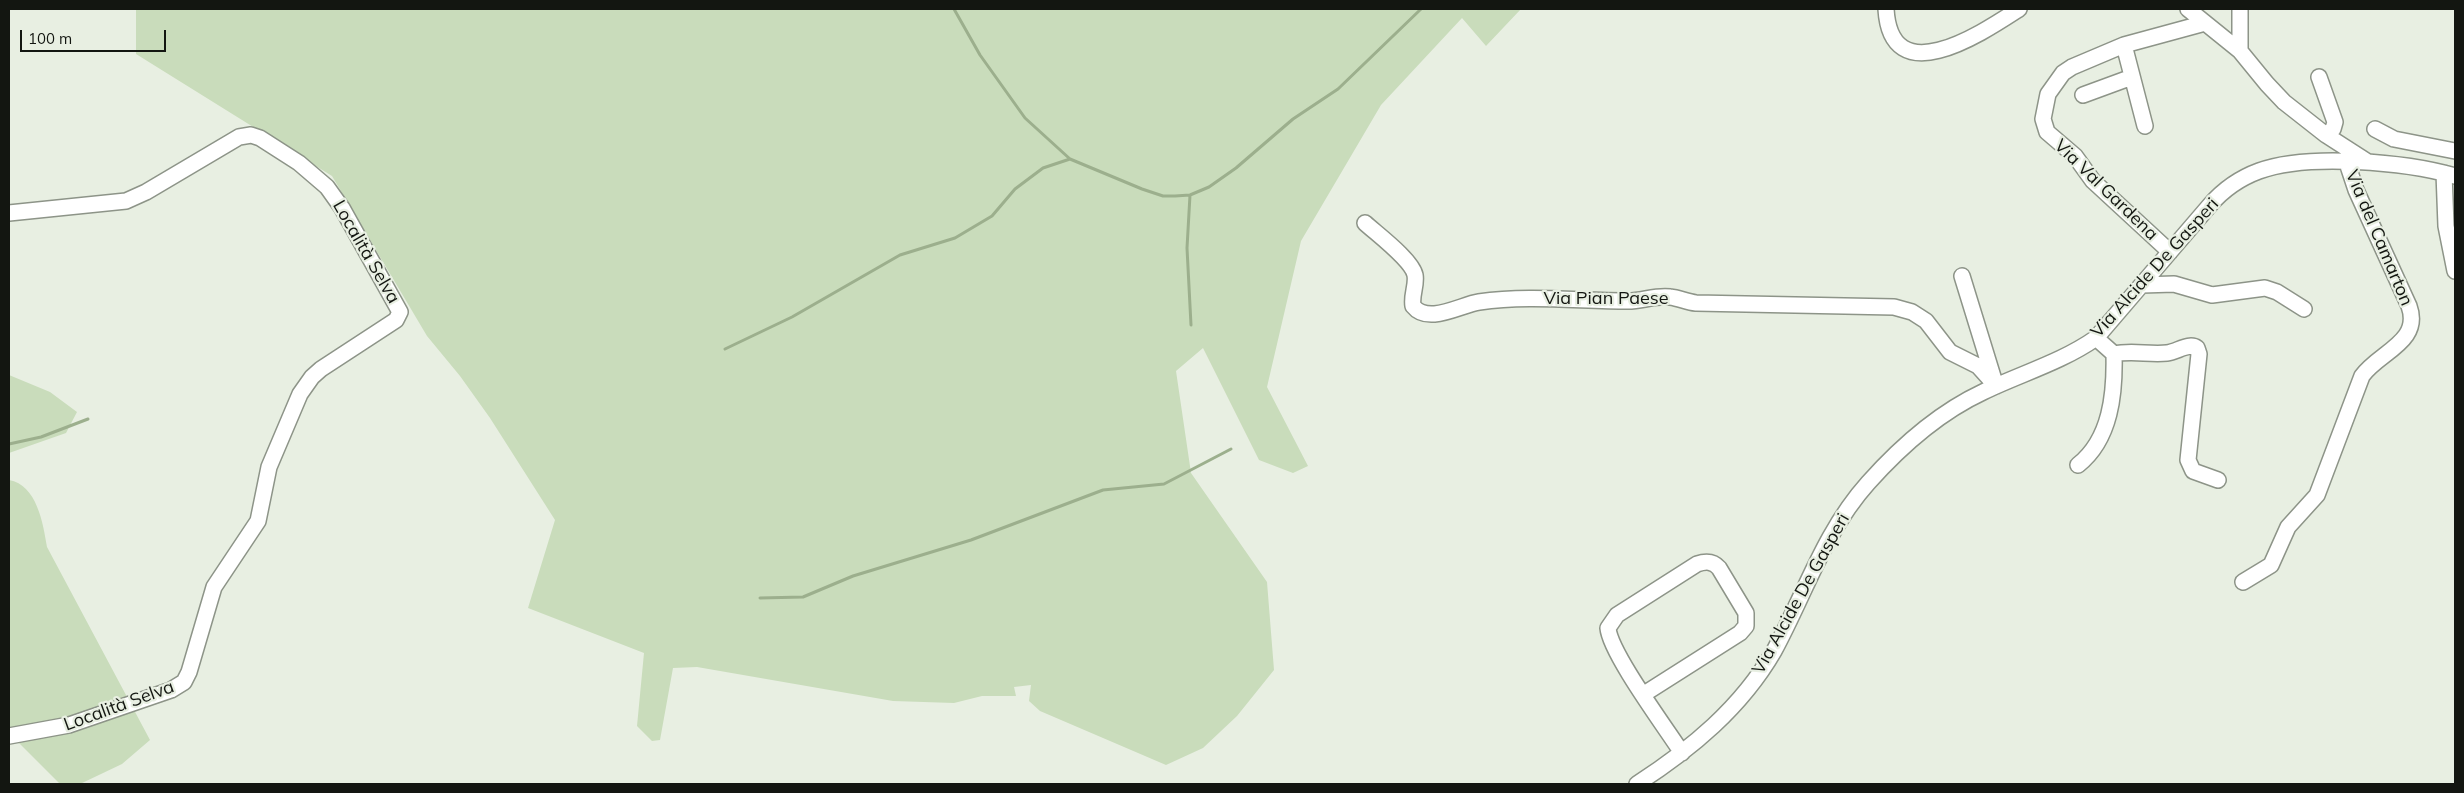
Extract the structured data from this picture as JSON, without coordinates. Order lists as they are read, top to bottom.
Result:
{
  "streets": {
    "street": [
      "Via Val Gardena",
      "Via del Camarton",
      "Località Selva",
      "Via Alcide De Gasperi",
      "Via Pian Paese"
    ]
  },
  "crossings": [
    ["Via Val Gardena", "Via Alcide De Gasperi"],
    ["Via del Camarton", "Via Alcide De Gasperi"],
    ["Via Alcide De Gasperi", "Via Pian Paese"]
  ],
  "scale_bar": "100 m"
}
